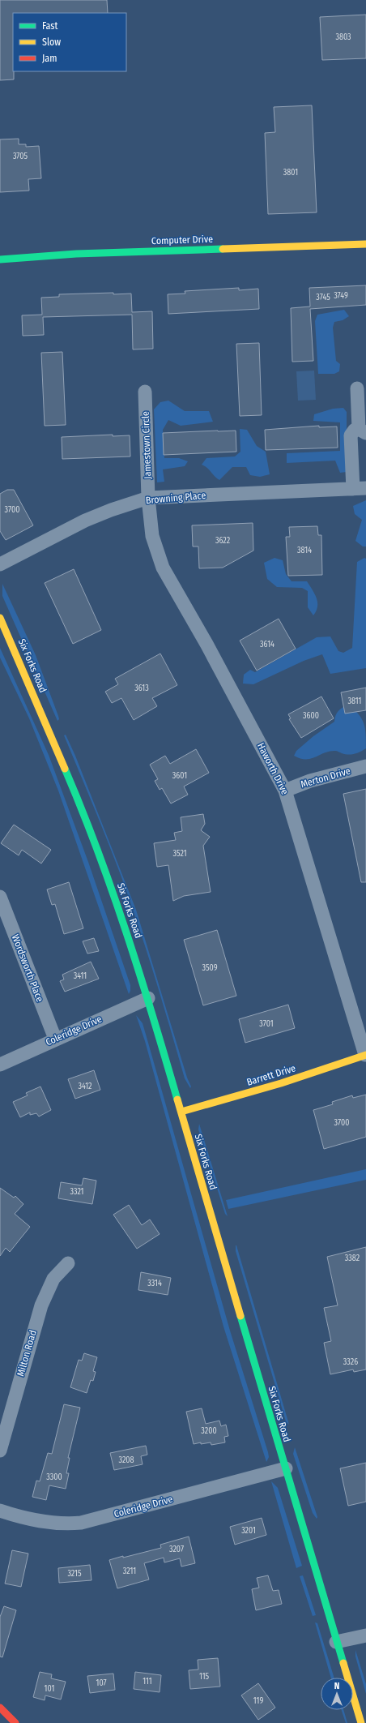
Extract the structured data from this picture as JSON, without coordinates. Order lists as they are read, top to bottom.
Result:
{
  "streets": {
    "main road": ["Computer Drive", "Six Forks Road", "Barrett Drive"],
    "street": [
      "Jamestown Circle",
      "Browning Place",
      "Haworth Drive",
      "Merton Drive",
      "Wordsworth Place",
      "Coleridge Drive",
      "Milton Road"
    ]
  },
  "crossings": [
    ["Jamestown Circle", "Browning Place"],
    ["Jamestown Circle", "Haworth Drive"],
    ["Browning Place", "Haworth Drive"],
    ["Six Forks Road", "Coleridge Drive"],
    ["Six Forks Road", "Barrett Drive"],
    ["Haworth Drive", "Merton Drive"],
    ["Haworth Drive", "Barrett Drive"],
    ["Wordsworth Place", "Coleridge Drive"]
  ],
  "house_numbers": [
    "3803",
    "3705",
    "3801",
    "3749",
    "3745",
    "3700",
    "3622",
    "3814",
    "3614",
    "3613",
    "3811",
    "3600",
    "3601",
    "3521",
    "3509",
    "3411",
    "3701",
    "3412",
    "3700",
    "3321",
    "3382",
    "3314",
    "3326",
    "3200",
    "3208",
    "3300",
    "3201",
    "3207",
    "3211",
    "3215",
    "115",
    "111",
    "107",
    "101",
    "119"
  ],
  "legend": ["Fast", "Slow", "Jam"],
  "north": "top"
}
